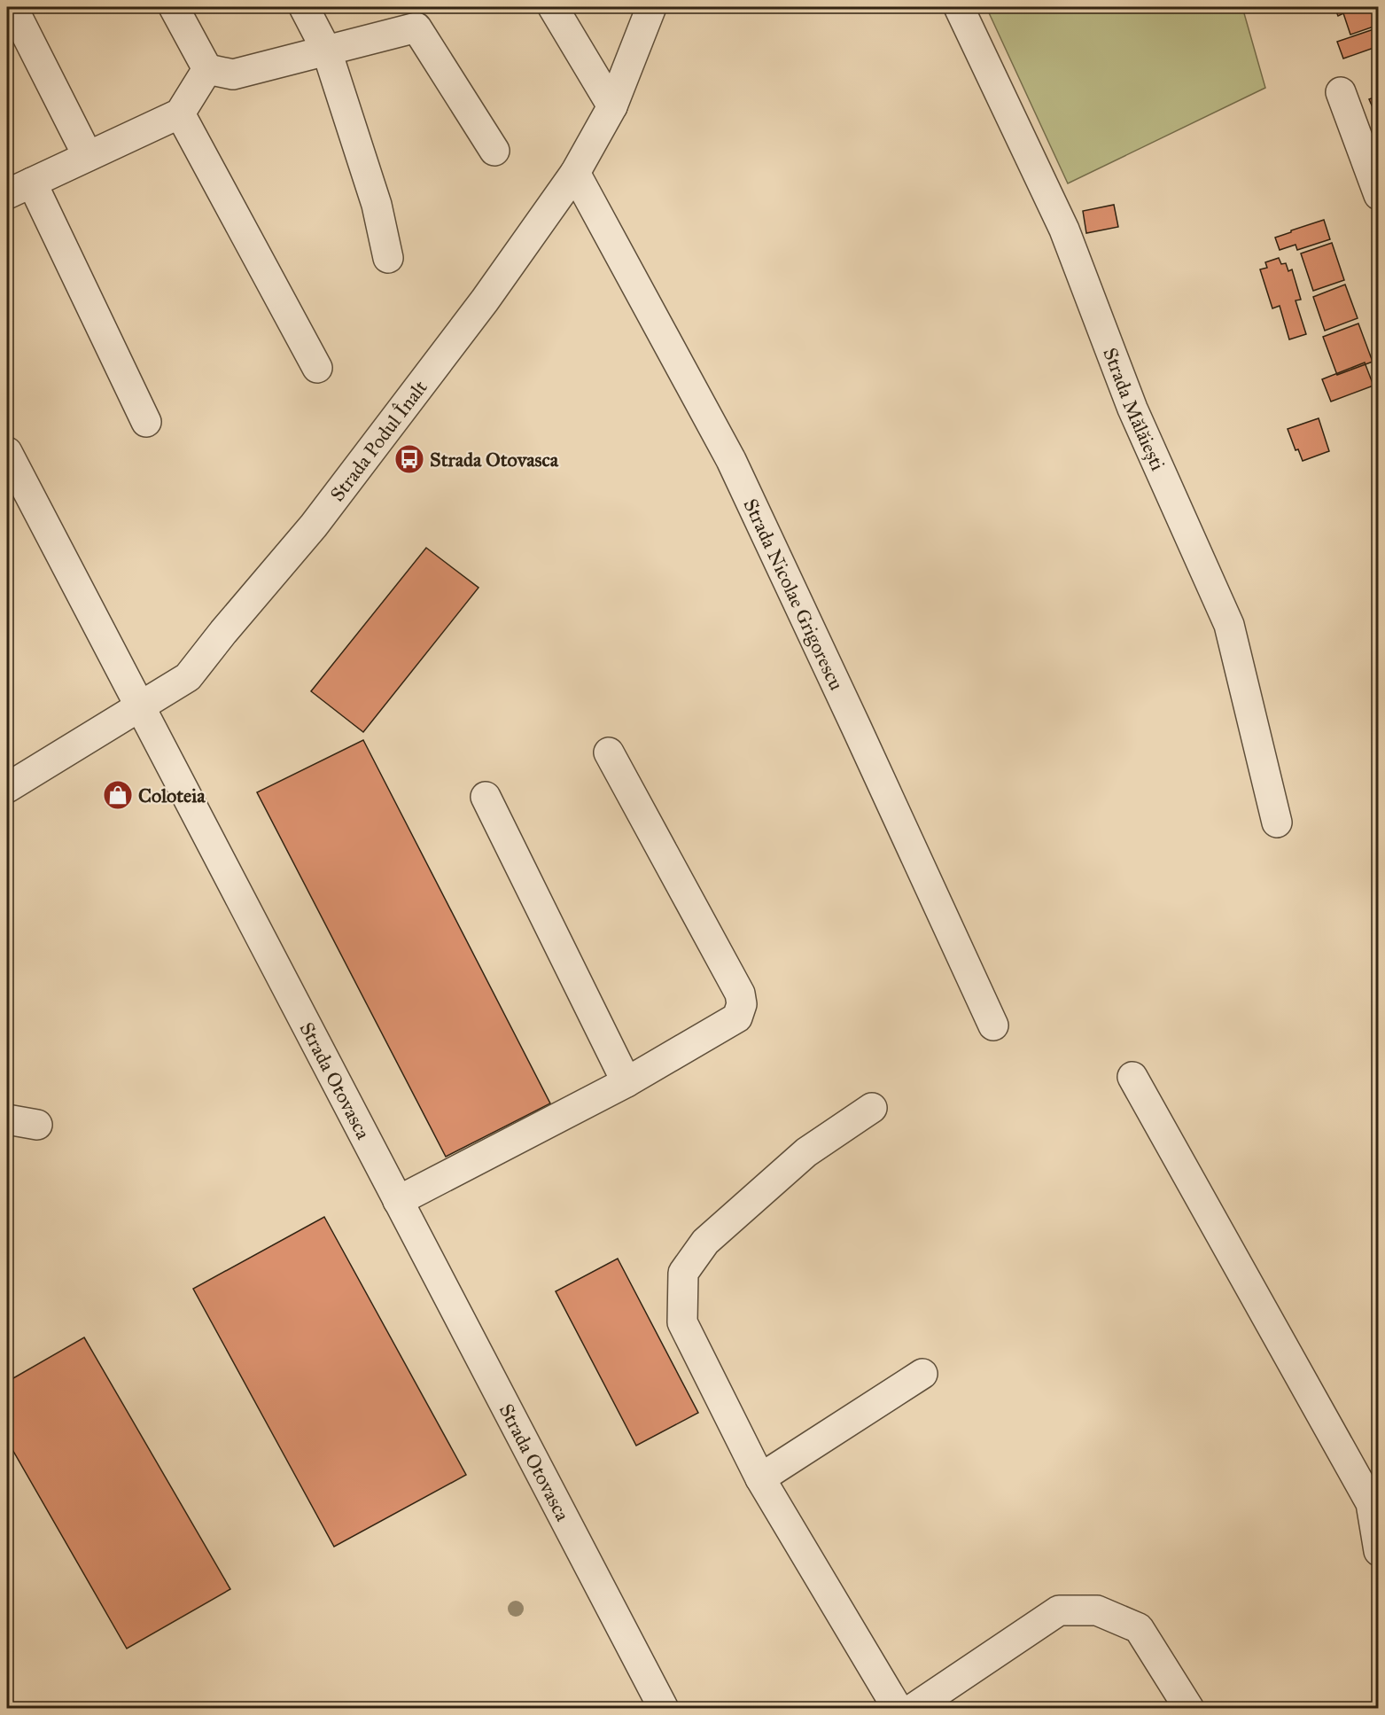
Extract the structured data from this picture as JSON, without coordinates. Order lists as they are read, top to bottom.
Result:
{
  "streets": {
    "street": [
      "Strada Mălăiești",
      "Strada Podul Înalt",
      "Strada Nicolae Grigorescu",
      "Strada Otovasca"
    ]
  },
  "crossings": [
    ["Strada Podul Înalt", "Strada Nicolae Grigorescu"],
    ["Strada Podul Înalt", "Strada Otovasca"]
  ],
  "places": {
    "bus stop": ["Strada Otovasca"],
    "shop": ["Coloteia"]
  }
}
